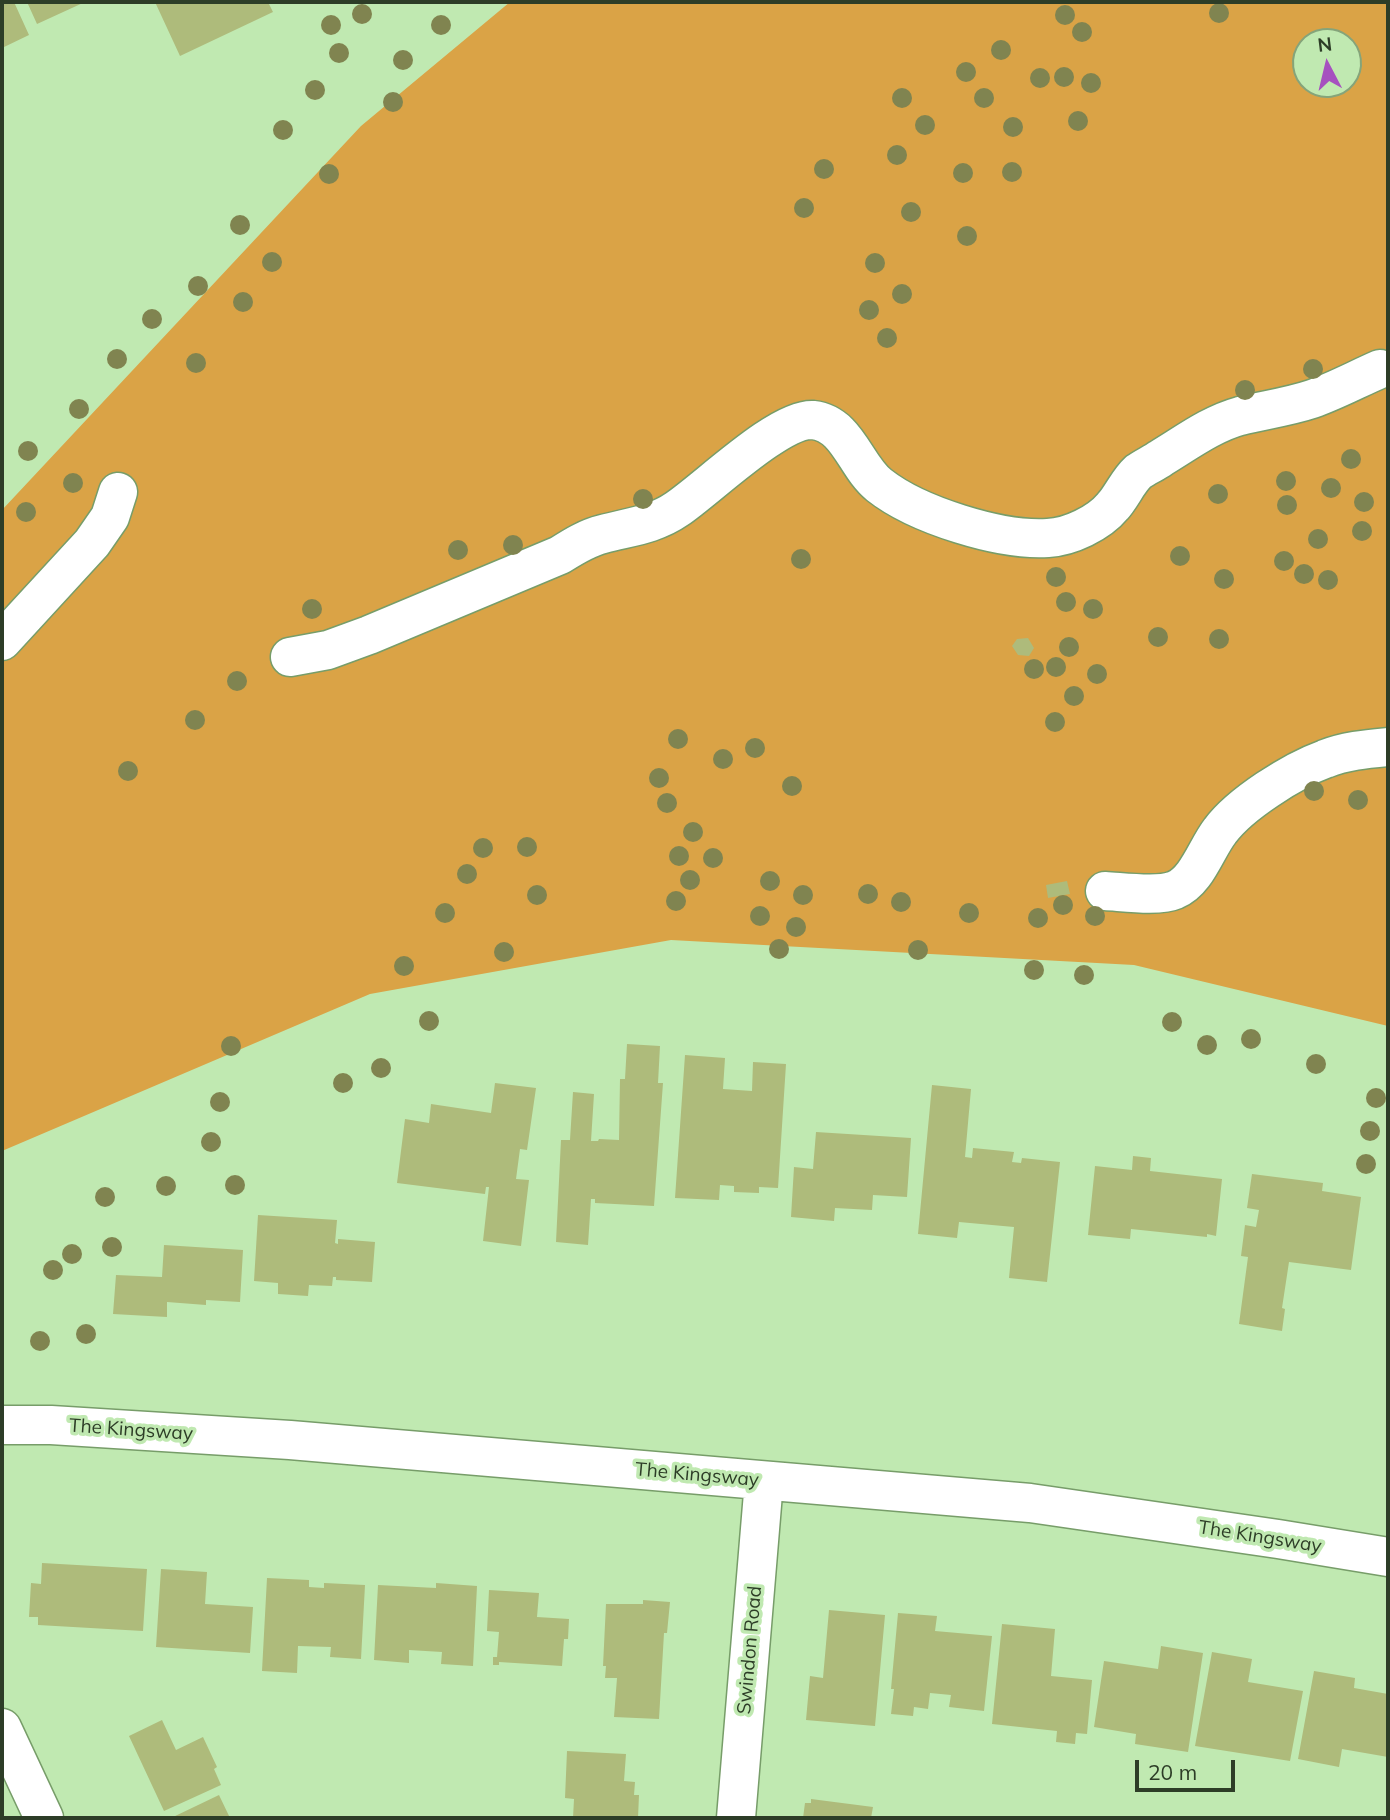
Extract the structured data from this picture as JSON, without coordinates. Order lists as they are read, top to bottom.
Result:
{
  "streets": {
    "street": ["The Kingsway", "Swindon Road"]
  },
  "crossings": [
    ["The Kingsway", "Swindon Road"]
  ],
  "scale_bar": "20 m",
  "north": "top"
}
